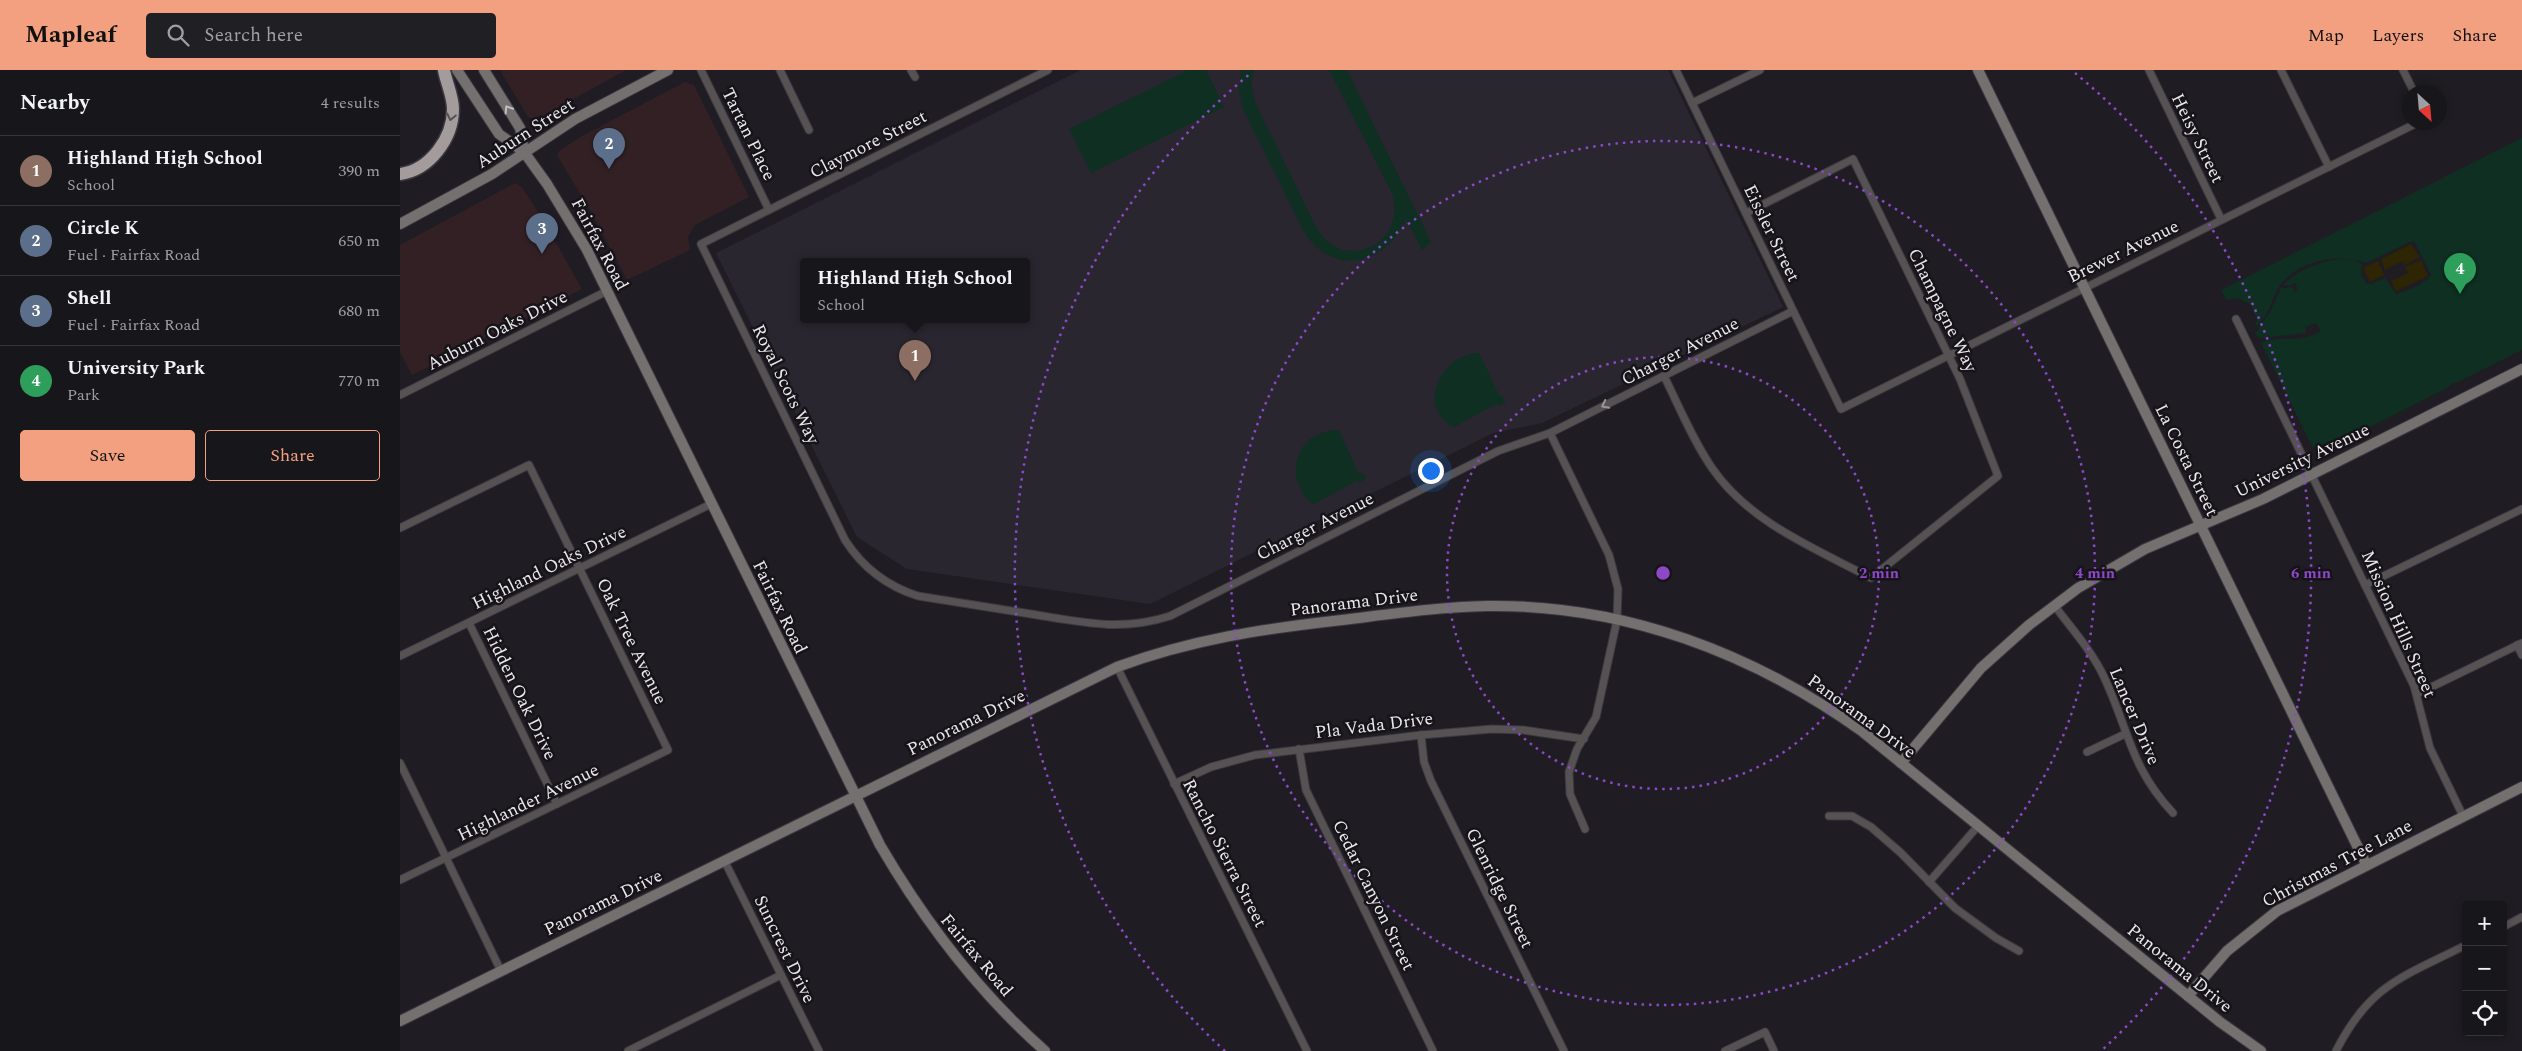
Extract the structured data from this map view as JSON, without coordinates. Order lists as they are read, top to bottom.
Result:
{
  "streets": {
    "street": [
      "Auburn Street",
      "Tartan Place",
      "Heisy Street",
      "Claymore Street",
      "Eissler Street",
      "Fairfax Road",
      "Brewer Avenue",
      "Champagne Way",
      "Auburn Oaks Drive",
      "Charger Avenue",
      "Royal Scots Way",
      "La Costa Street",
      "University Avenue",
      "Highland Oaks Drive",
      "Panorama Drive",
      "Mission Hills Street",
      "Oak Tree Avenue",
      "Hidden Oak Drive",
      "Lancer Drive",
      "Pla Vada Drive",
      "Highlander Avenue",
      "Rancho Sierra Street",
      "Christmas Tree Lane",
      "Glenridge Street",
      "Cedar Canyon Street",
      "Suncrest Drive"
    ]
  },
  "crossings": [
    ["Auburn Street", "Fairfax Road"],
    ["Tartan Place", "Claymore Street"],
    ["Heisy Street", "Brewer Avenue"],
    ["Claymore Street", "Royal Scots Way"],
    ["Eissler Street", "Brewer Avenue"],
    ["Eissler Street", "Champagne Way"],
    ["Eissler Street", "Charger Avenue"],
    ["Fairfax Road", "Auburn Oaks Drive"],
    ["Fairfax Road", "Highland Oaks Drive"],
    ["Fairfax Road", "Panorama Drive"],
    ["Brewer Avenue", "Champagne Way"],
    ["Brewer Avenue", "La Costa Street"],
    ["Champagne Way", "Charger Avenue"],
    ["Charger Avenue", "Royal Scots Way"],
    ["La Costa Street", "University Avenue"],
    ["La Costa Street", "Christmas Tree Lane"],
    ["University Avenue", "Panorama Drive"],
    ["University Avenue", "Mission Hills Street"],
    ["University Avenue", "Lancer Drive"],
    ["Highland Oaks Drive", "Oak Tree Avenue"],
    ["Highland Oaks Drive", "Hidden Oak Drive"],
    ["Panorama Drive", "Rancho Sierra Street"],
    ["Panorama Drive", "Christmas Tree Lane"],
    ["Panorama Drive", "Suncrest Drive"],
    ["Mission Hills Street", "Christmas Tree Lane"],
    ["Oak Tree Avenue", "Highlander Avenue"],
    ["Hidden Oak Drive", "Highlander Avenue"],
    ["Pla Vada Drive", "Rancho Sierra Street"],
    ["Pla Vada Drive", "Glenridge Street"],
    ["Pla Vada Drive", "Cedar Canyon Street"]
  ],
  "north": "bottom right",
  "page": {
    "header": "Mapleaf",
    "search": "Search here",
    "nav": ["Map", "Layers", "Share"],
    "heading": ["Nearby", "4 results"],
    "pins": [
      "2",
      "3",
      "4",
      "1"
    ],
    "list": [
      {
        "mark": "1",
        "name": "Highland High School",
        "note": "School",
        "value": "390 m"
      },
      {
        "mark": "2",
        "name": "Circle K",
        "note": "Fuel · Fairfax Road",
        "value": "650 m"
      },
      {
        "mark": "3",
        "name": "Shell",
        "note": "Fuel · Fairfax Road",
        "value": "680 m"
      },
      {
        "mark": "4",
        "name": "University Park",
        "note": "Park",
        "value": "770 m"
      }
    ],
    "popup": ["Highland High School", "School"],
    "buttons": ["Save", "Share"],
    "map_buttons": ["+", "−"]
  },
  "rings": ["2 min", "4 min", "6 min"]
}
